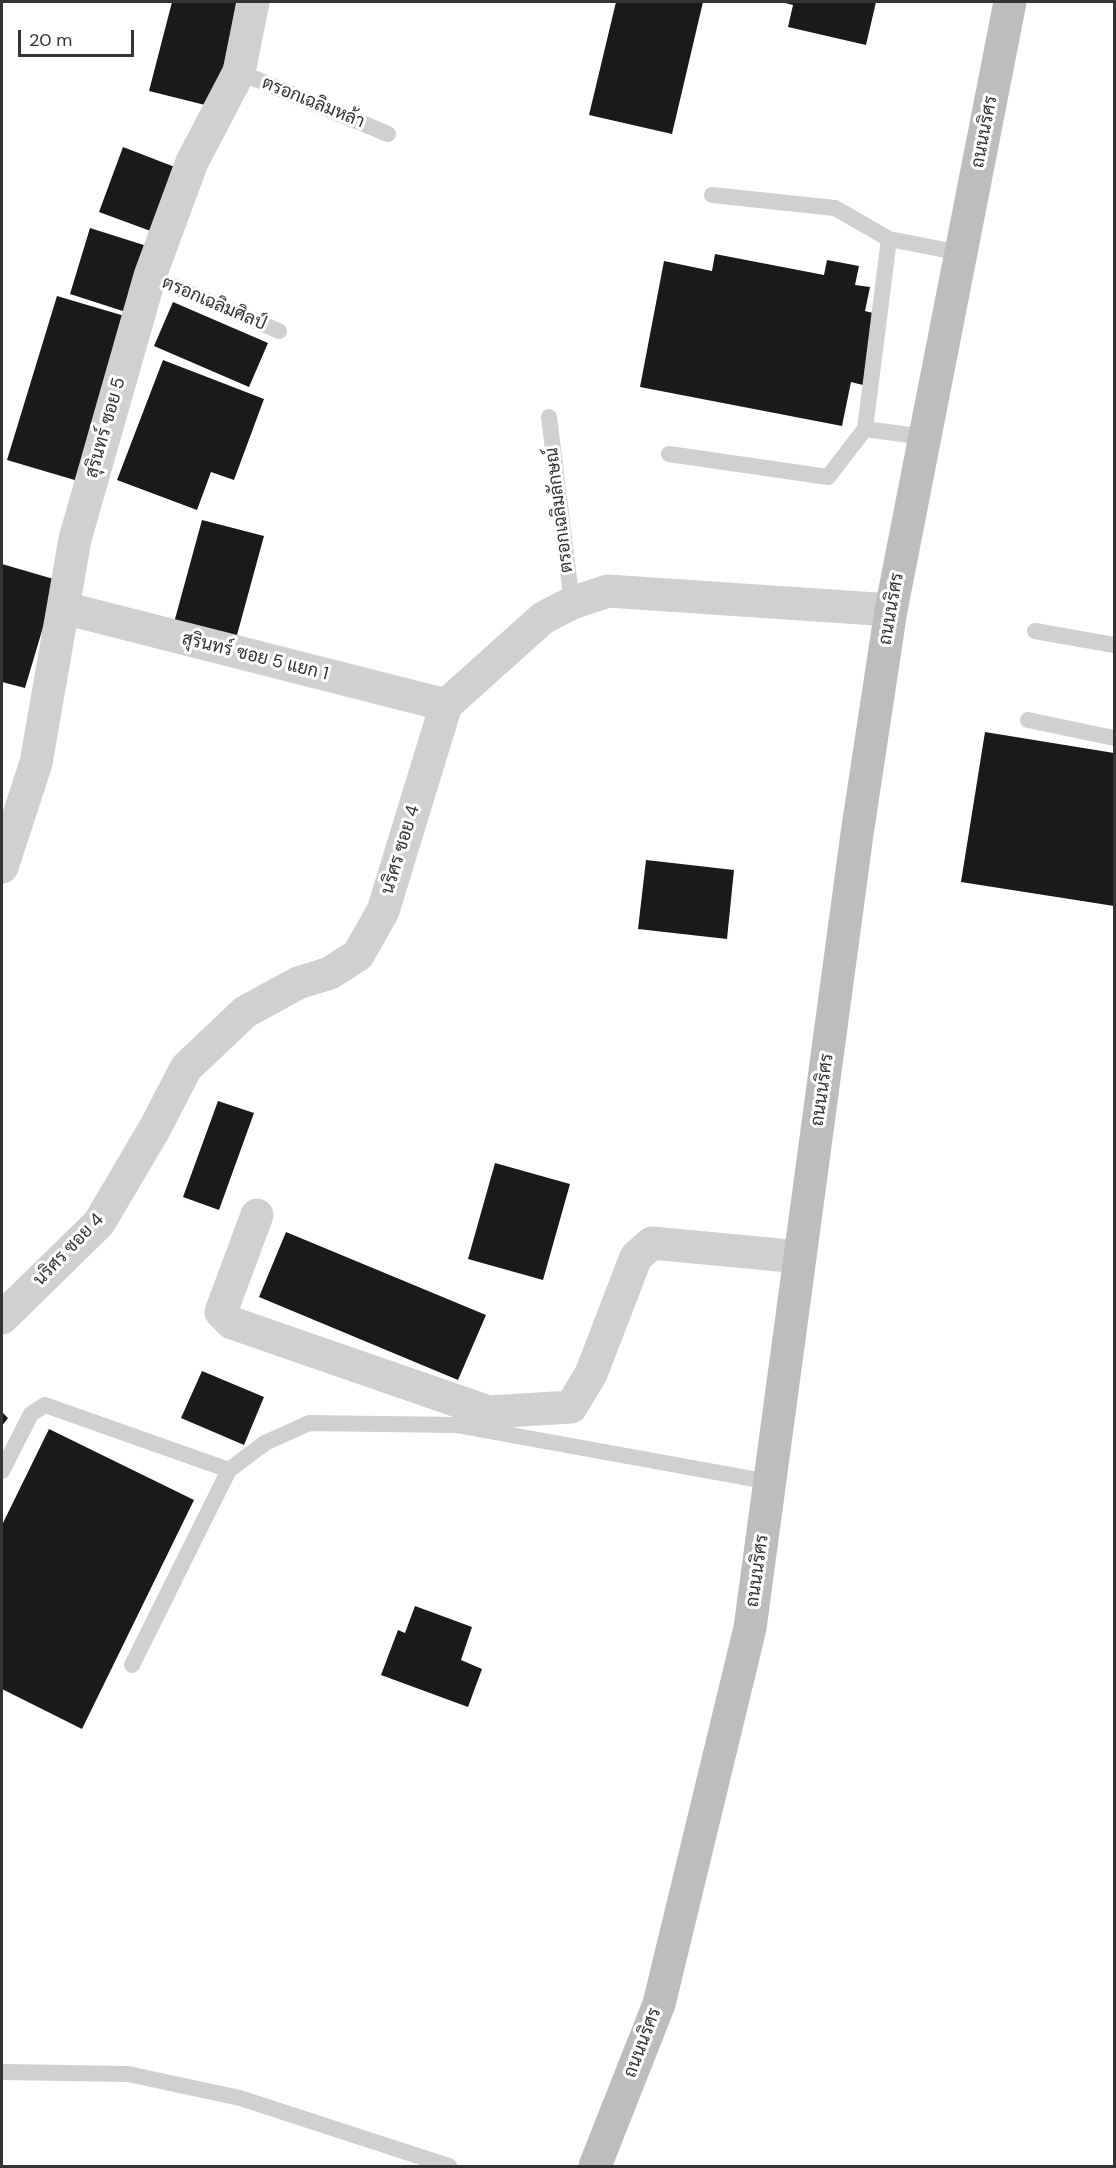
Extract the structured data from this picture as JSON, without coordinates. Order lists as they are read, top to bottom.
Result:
{
  "streets": {
    "street": [
      "ถนนนริศร",
      "สุรินทร์ ซอย 5",
      "สุรินทร์ ซอย 5 แยก 1",
      "นริศร ซอย 4"
    ],
    "lane": ["ตรอกเฉลิมหล้า", "ตรอกเฉลิมศิลป์", "ตรอกเฉลิมลักษณ์"]
  },
  "crossings": [
    ["ตรอกเฉลิมหล้า", "สุรินทร์ ซอย 5"],
    ["ตรอกเฉลิมศิลป์", "สุรินทร์ ซอย 5"],
    ["สุรินทร์ ซอย 5", "สุรินทร์ ซอย 5 แยก 1"],
    ["สุรินทร์ ซอย 5 แยก 1", "นริศร ซอย 4"]
  ],
  "scale_bar": "20 m"
}
